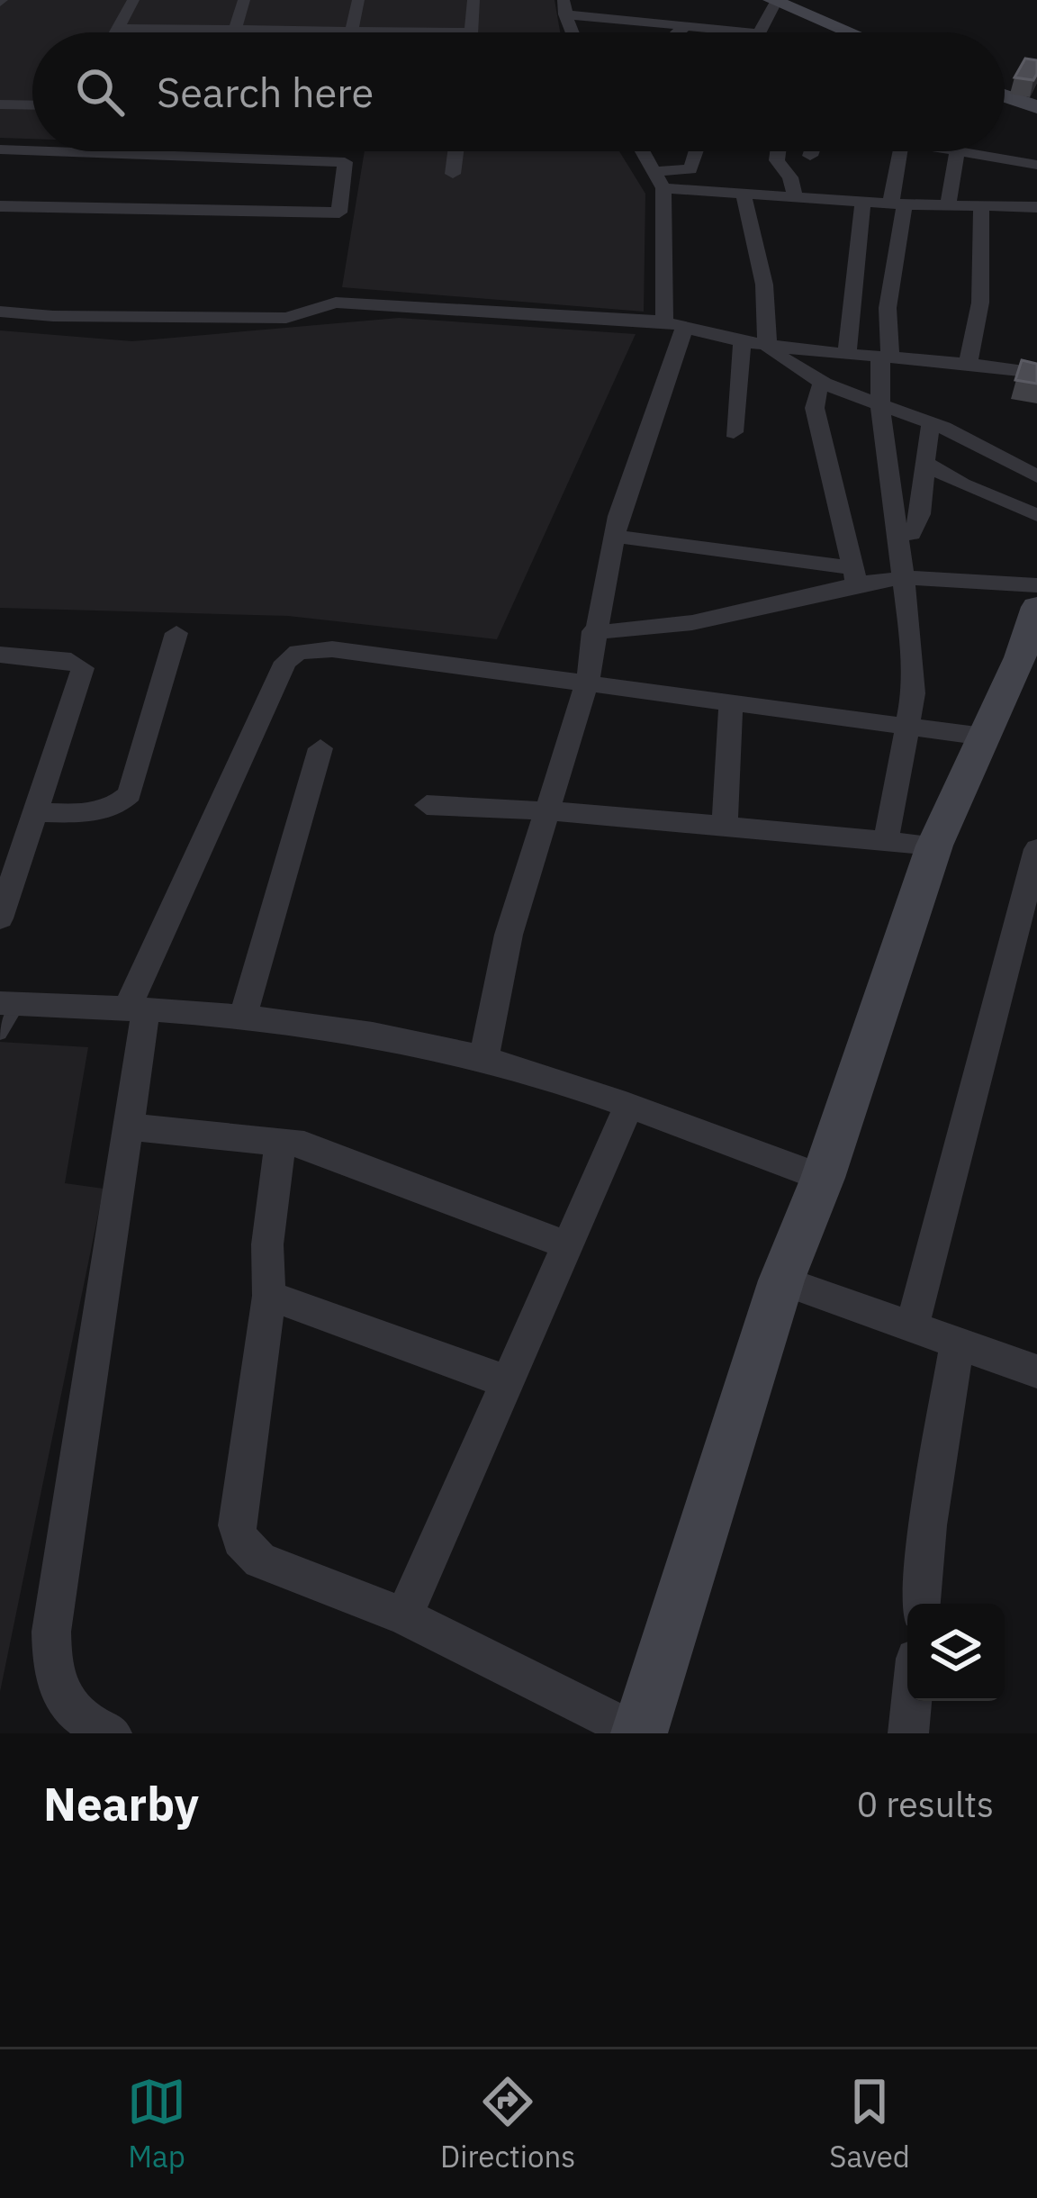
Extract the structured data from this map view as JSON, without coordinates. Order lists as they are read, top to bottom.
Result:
{
  "page": {
    "search": "Search here",
    "heading": ["Nearby", "0 results"],
    "nav": ["Map", "Directions", "Saved"]
  }
}
